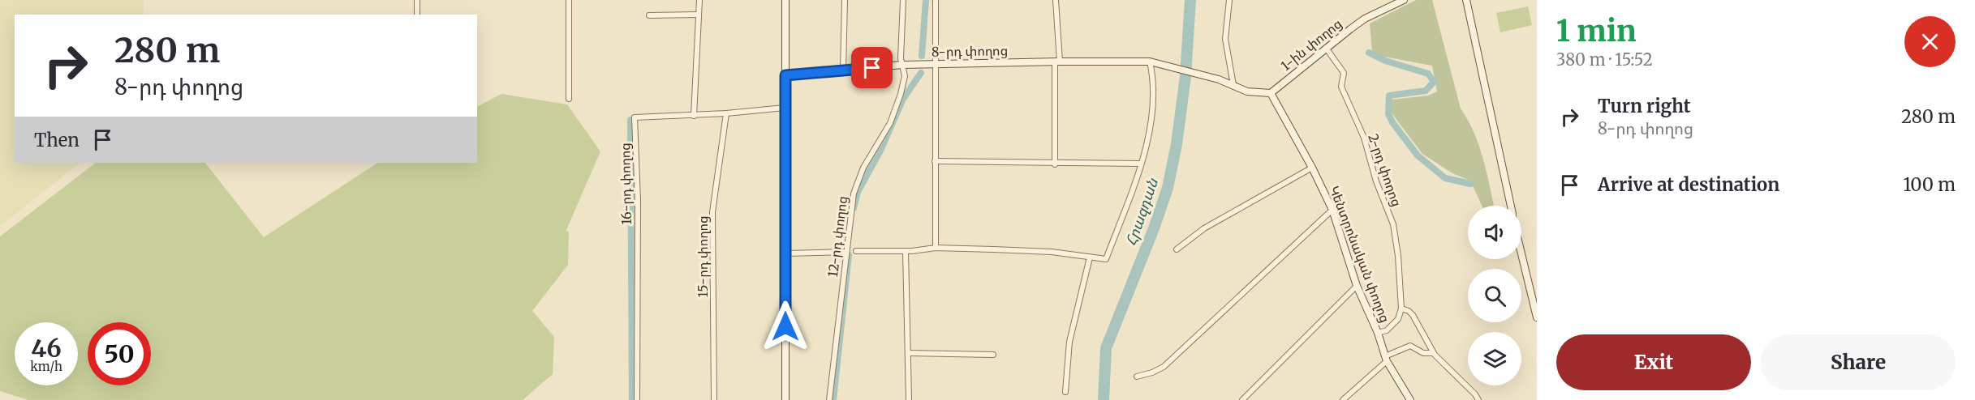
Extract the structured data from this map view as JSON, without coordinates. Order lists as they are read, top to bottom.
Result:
{
  "streets": {
    "main road": ["1-ին փողոց", "8-րդ փողոց", "Կենտրոնական փողոց"],
    "street": [
      "2-րդ փողոց",
      "16-րդ փողոց",
      "12-րդ փողոց",
      "15-րդ փողոց"
    ]
  },
  "crossings": [
    ["1-ին փողոց", "2-րդ փողոց"],
    ["1-ին փողոց", "Կենտրոնական փողոց"],
    ["8-րդ փողոց", "12-րդ փողոց"],
    ["16-րդ փողոց", "15-րդ փողոց"]
  ],
  "water": ["Հրազդան"],
  "page": {
    "heading": ["1 min", "380 m · 15:52"],
    "turn": ["280 m", "8-րդ փողոց"],
    "list": [
      {
        "name": "Turn right",
        "note": "8-րդ փողոց",
        "value": "280 m"
      },
      {
        "name": "Arrive at destination",
        "value": "100 m"
      }
    ],
    "then": "Then",
    "speed": "46 km/h",
    "limit": "50",
    "buttons": ["Exit", "Share"]
  }
}
